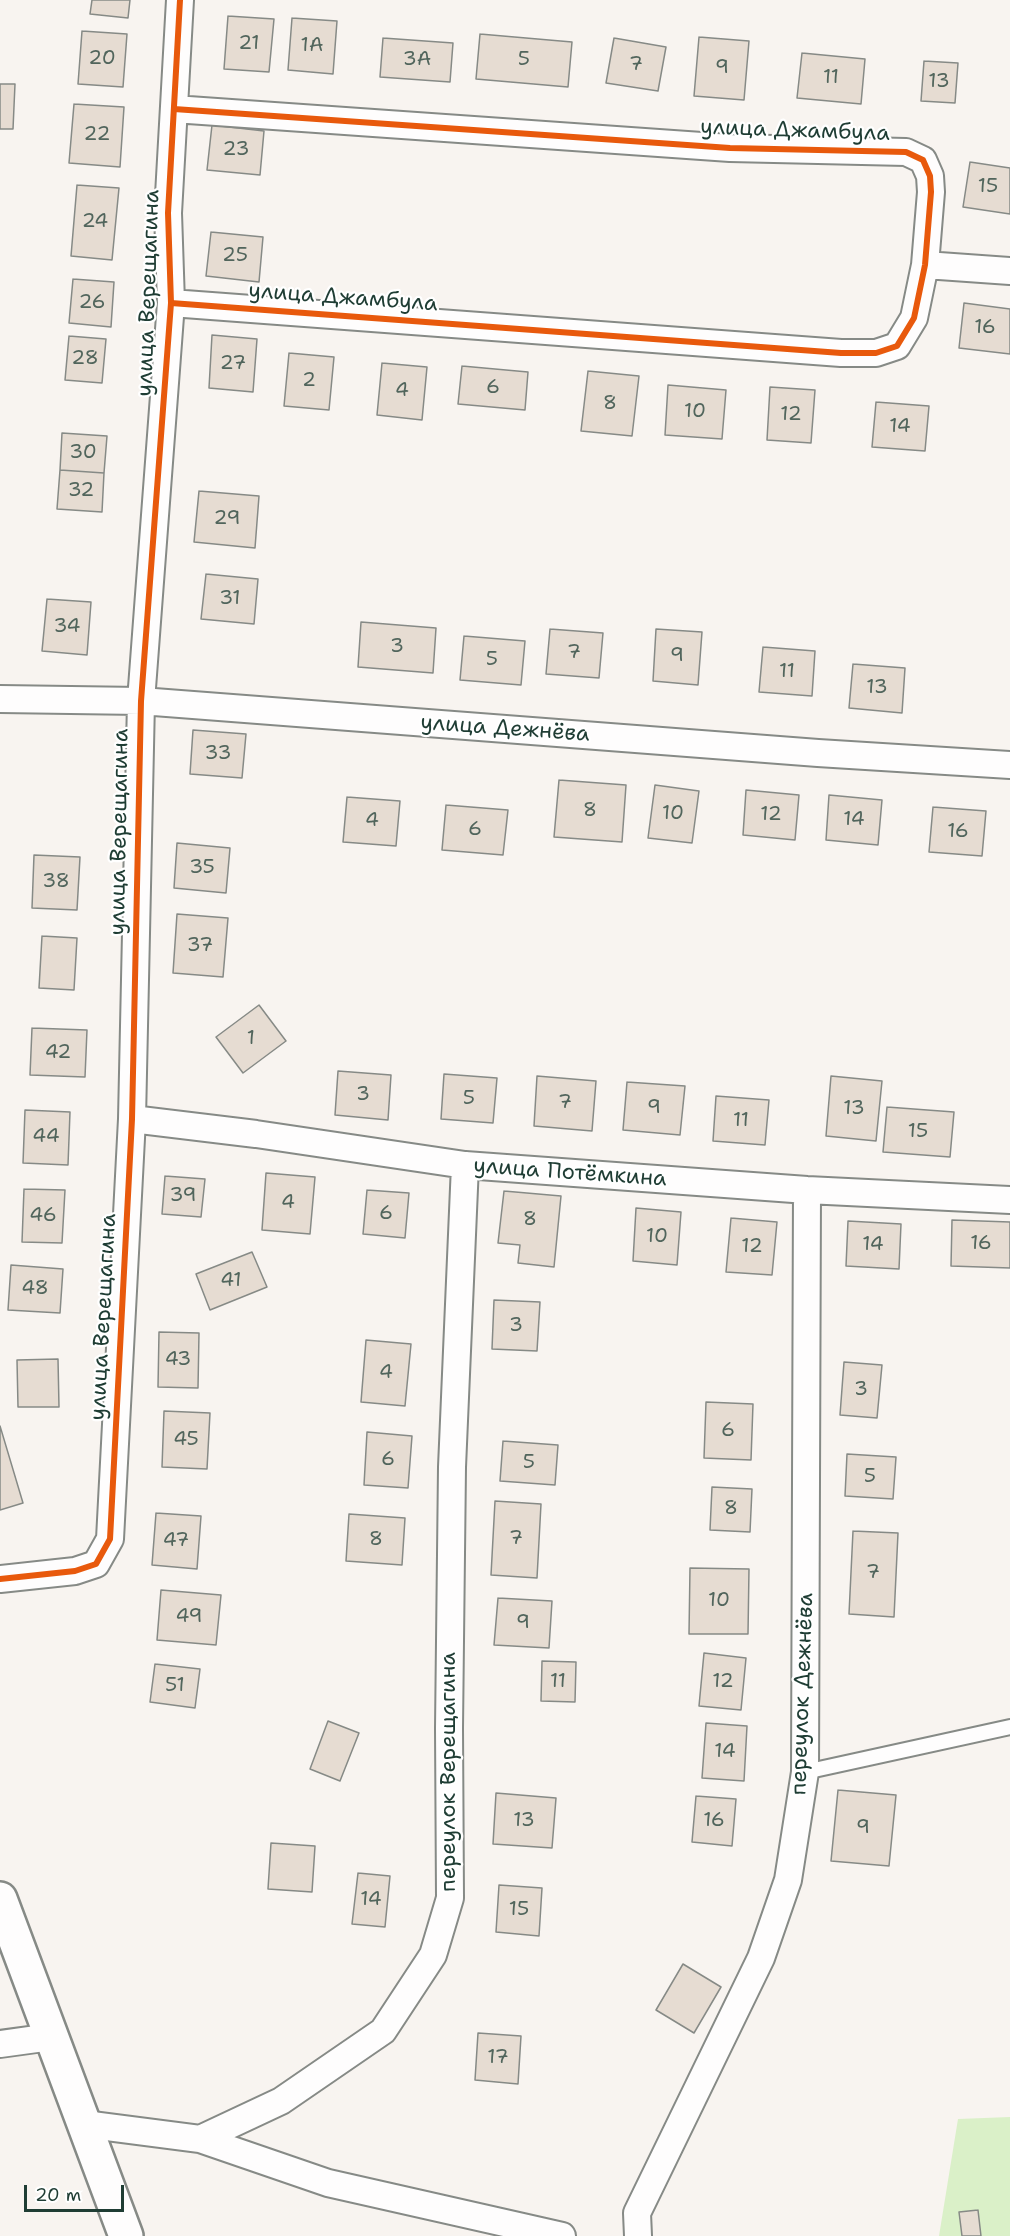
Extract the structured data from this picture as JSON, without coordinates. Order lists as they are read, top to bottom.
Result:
{
  "streets": {
    "street": [
      "улица Джамбула",
      "улица Верещагина",
      "улица Дежнёва",
      "улица Потёмкина",
      "переулок Дежнёва",
      "переулок Верещагина"
    ]
  },
  "crossings": [
    ["улица Джамбула", "улица Верещагина"],
    ["улица Верещагина", "улица Дежнёва"],
    ["улица Верещагина", "улица Потёмкина"],
    ["улица Потёмкина", "переулок Дежнёва"],
    ["улица Потёмкина", "переулок Верещагина"]
  ],
  "house_numbers": [
    "21",
    "1А",
    "20",
    "3А",
    "5",
    "7",
    "9",
    "11",
    "13",
    "22",
    "23",
    "15",
    "24",
    "25",
    "26",
    "16",
    "28",
    "27",
    "2",
    "6",
    "4",
    "8",
    "10",
    "12",
    "14",
    "30",
    "32",
    "29",
    "31",
    "34",
    "3",
    "7",
    "9",
    "5",
    "11",
    "13",
    "33",
    "8",
    "10",
    "12",
    "14",
    "4",
    "6",
    "16",
    "35",
    "38",
    "37",
    "1",
    "42",
    "3",
    "5",
    "7",
    "9",
    "13",
    "11",
    "15",
    "44",
    "39",
    "4",
    "6",
    "46",
    "8",
    "10",
    "16",
    "14",
    "12",
    "41",
    "48",
    "3",
    "43",
    "4",
    "3",
    "6",
    "45",
    "6",
    "5",
    "5",
    "8",
    "7",
    "8",
    "47",
    "7",
    "10",
    "49",
    "9",
    "11",
    "12",
    "51",
    "14",
    "13",
    "16",
    "9",
    "14",
    "15",
    "17"
  ],
  "scale_bar": "20 m"
}
